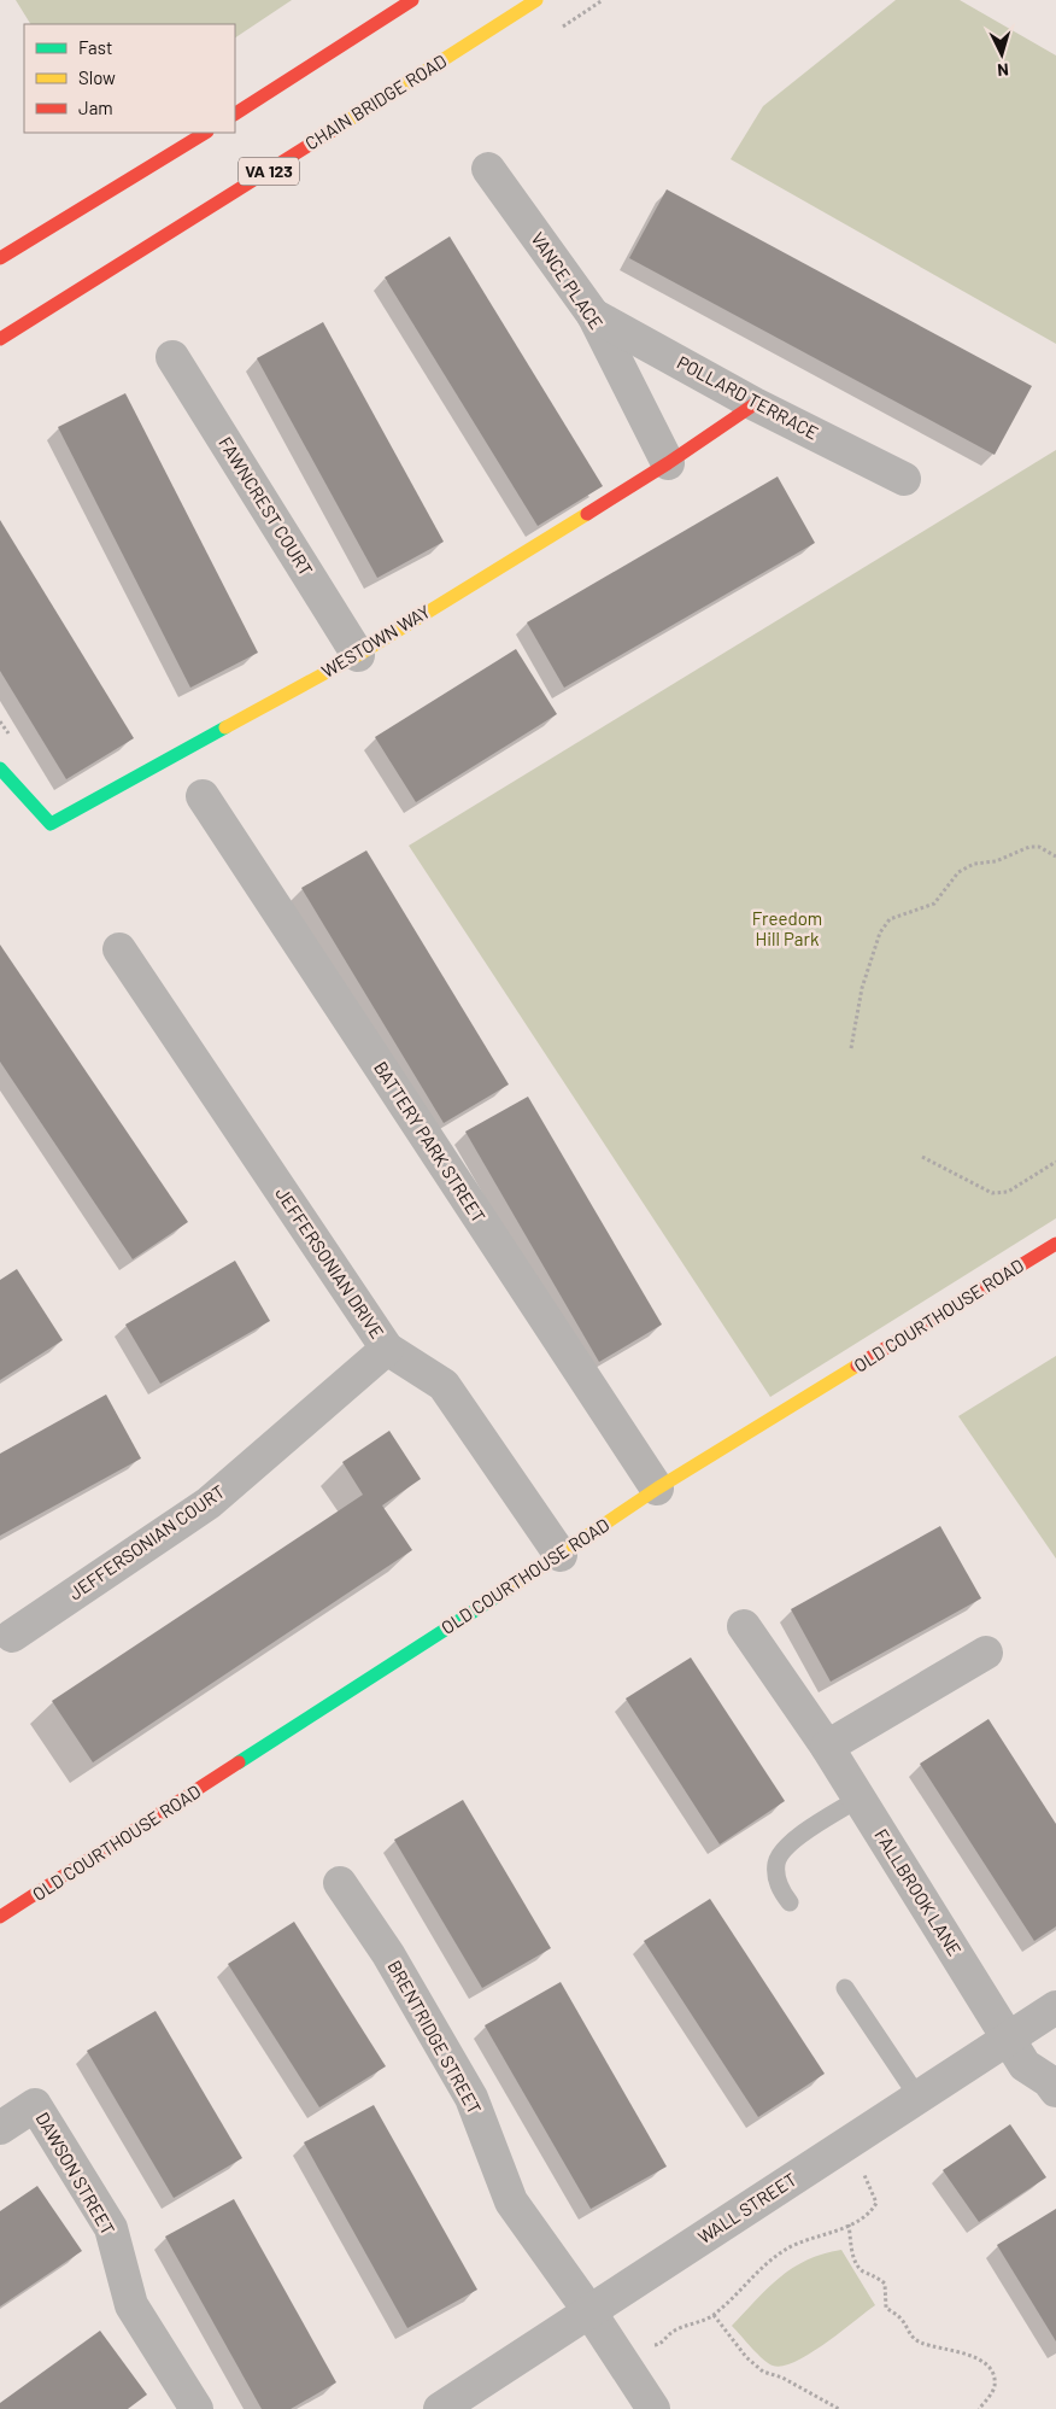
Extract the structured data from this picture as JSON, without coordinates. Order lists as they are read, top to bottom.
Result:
{
  "streets": {
    "street": [
      "CHAIN BRIDGE ROAD",
      "VA 123",
      "VANCE PLACE",
      "POLLARD TERRACE",
      "FAWNCREST COURT",
      "WESTOWN WAY",
      "BATTERY PARK STREET",
      "JEFFERSONIAN DRIVE",
      "OLD COURTHOUSE ROAD",
      "JEFFERSONIAN COURT",
      "FALLBROOK LANE",
      "BRENTRIDGE STREET",
      "DAWSON STREET",
      "WALL STREET"
    ]
  },
  "crossings": [
    ["VANCE PLACE", "POLLARD TERRACE"],
    ["VANCE PLACE", "WESTOWN WAY"],
    ["POLLARD TERRACE", "WESTOWN WAY"],
    ["FAWNCREST COURT", "WESTOWN WAY"],
    ["BATTERY PARK STREET", "OLD COURTHOUSE ROAD"],
    ["JEFFERSONIAN DRIVE", "OLD COURTHOUSE ROAD"],
    ["JEFFERSONIAN DRIVE", "JEFFERSONIAN COURT"],
    ["FALLBROOK LANE", "WALL STREET"],
    ["BRENTRIDGE STREET", "WALL STREET"]
  ],
  "parks": ["Freedom Hill Park"],
  "legend": ["Fast", "Slow", "Jam"],
  "north": "bottom"
}
